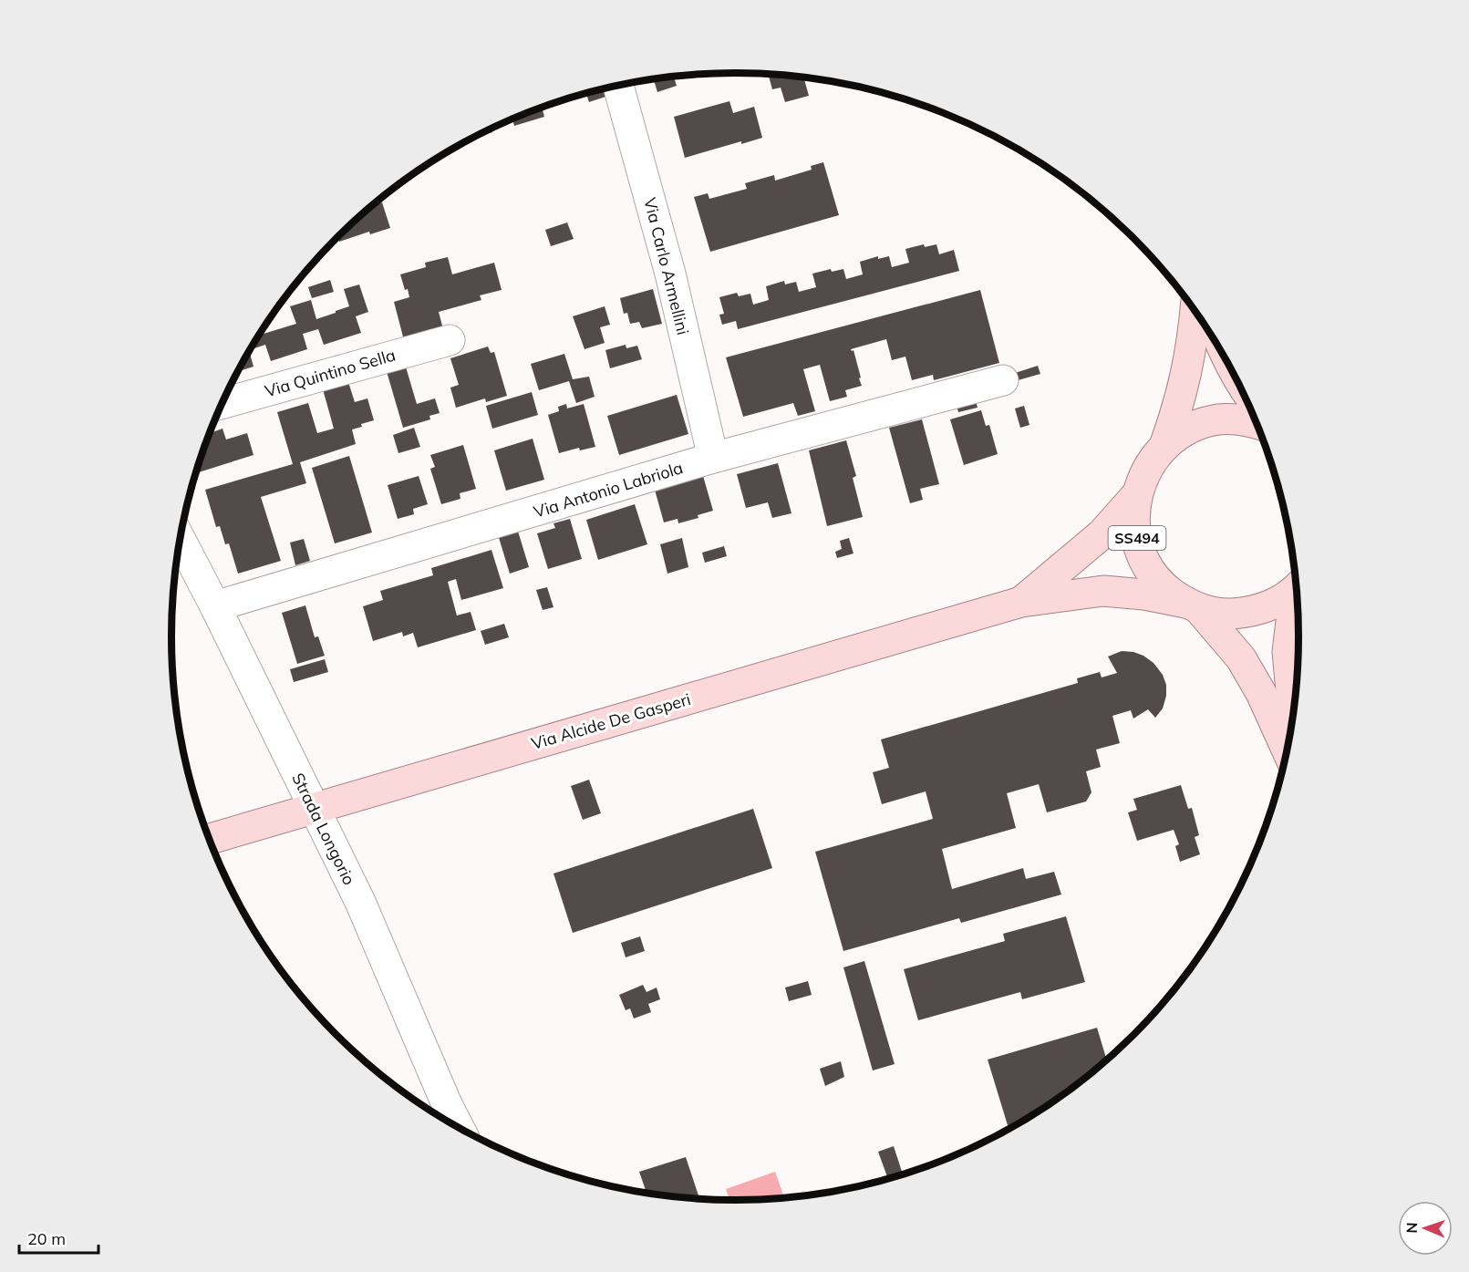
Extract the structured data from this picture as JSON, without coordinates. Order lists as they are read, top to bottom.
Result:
{
  "streets": {
    "main road": ["SS494", "Via Alcide De Gasperi"],
    "street": [
      "Via Carlo Armellini",
      "Via Quintino Sella",
      "Via Antonio Labriola",
      "Strada Longorio"
    ]
  },
  "crossings": [
    ["Via Carlo Armellini", "Via Antonio Labriola"],
    ["Via Antonio Labriola", "Strada Longorio"],
    ["SS494", "Via Alcide De Gasperi"],
    ["Via Alcide De Gasperi", "Strada Longorio"]
  ],
  "scale_bar": "20 m",
  "north": "left"
}
